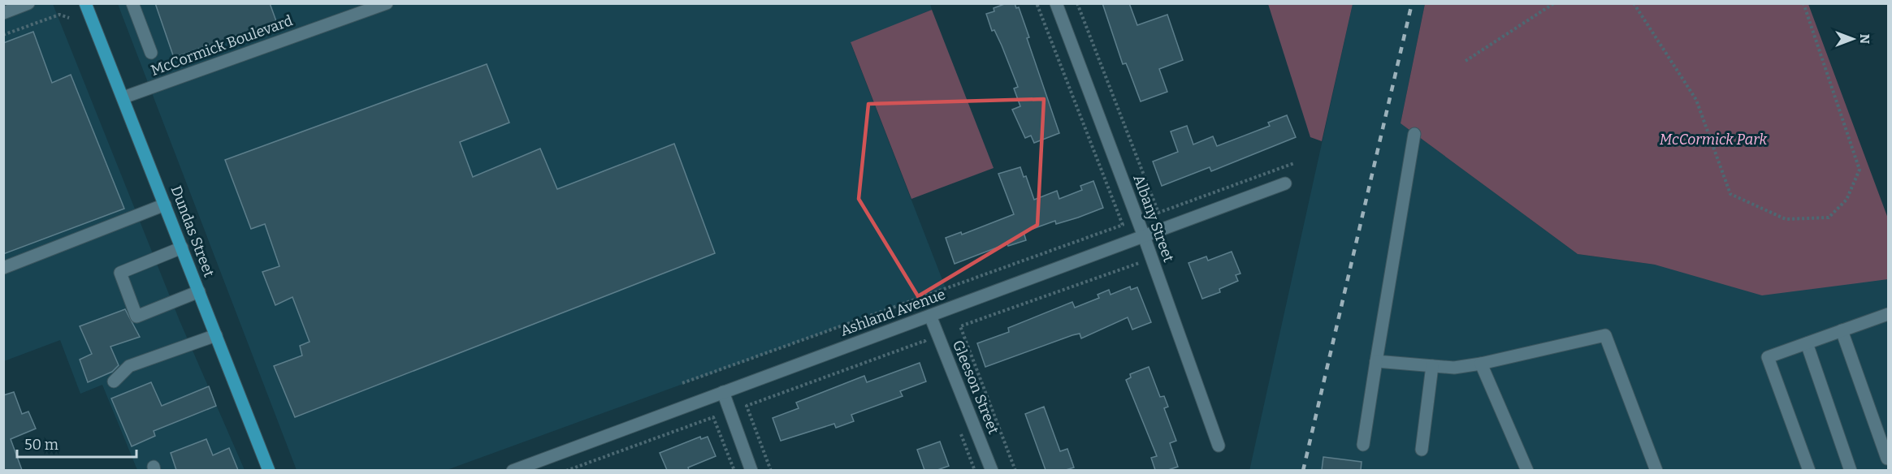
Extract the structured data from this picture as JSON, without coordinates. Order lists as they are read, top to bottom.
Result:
{
  "streets": {
    "main road": ["Dundas Street"],
    "street": [
      "McCormick Boulevard",
      "Albany Street",
      "Ashland Avenue",
      "Gleeson Street"
    ]
  },
  "crossings": [
    ["McCormick Boulevard", "Dundas Street"],
    ["Albany Street", "Ashland Avenue"],
    ["Ashland Avenue", "Gleeson Street"]
  ],
  "parks": ["McCormick Park"],
  "scale_bar": "50 m",
  "north": "right"
}
